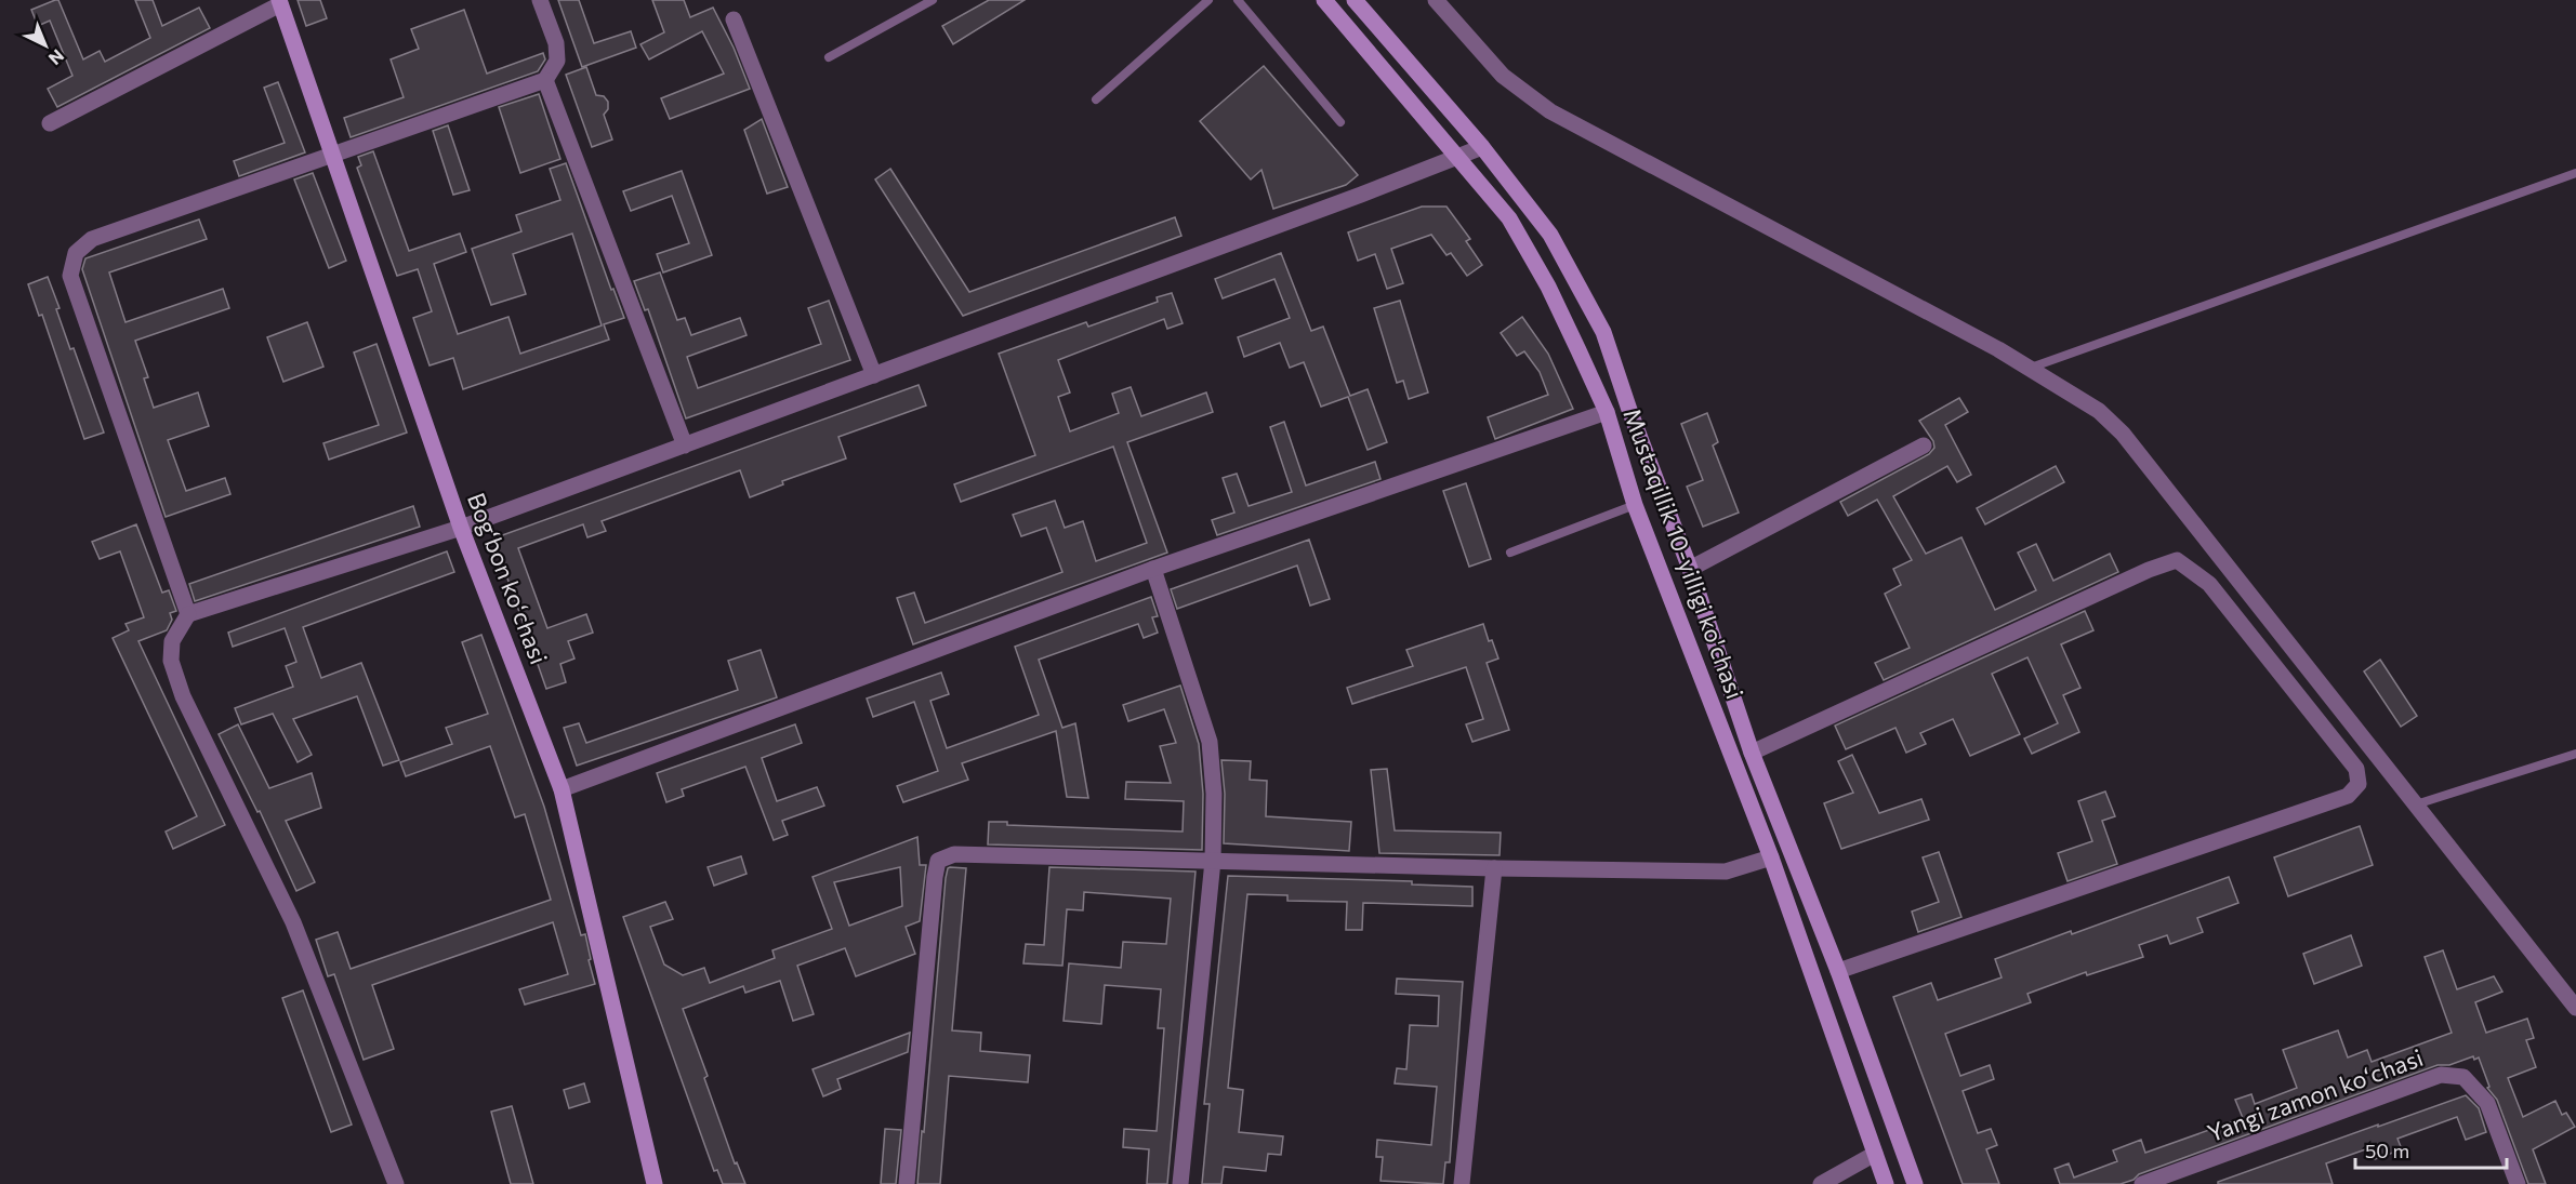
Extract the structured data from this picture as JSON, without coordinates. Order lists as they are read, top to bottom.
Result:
{
  "streets": {
    "main road": ["Mustaqillik 10-yilligi ko'chasi", "Bogʻbon koʻchasi"],
    "street": ["Yangi zamon koʻchasi"]
  },
  "scale_bar": "50 m",
  "north": "bottom right"
}
